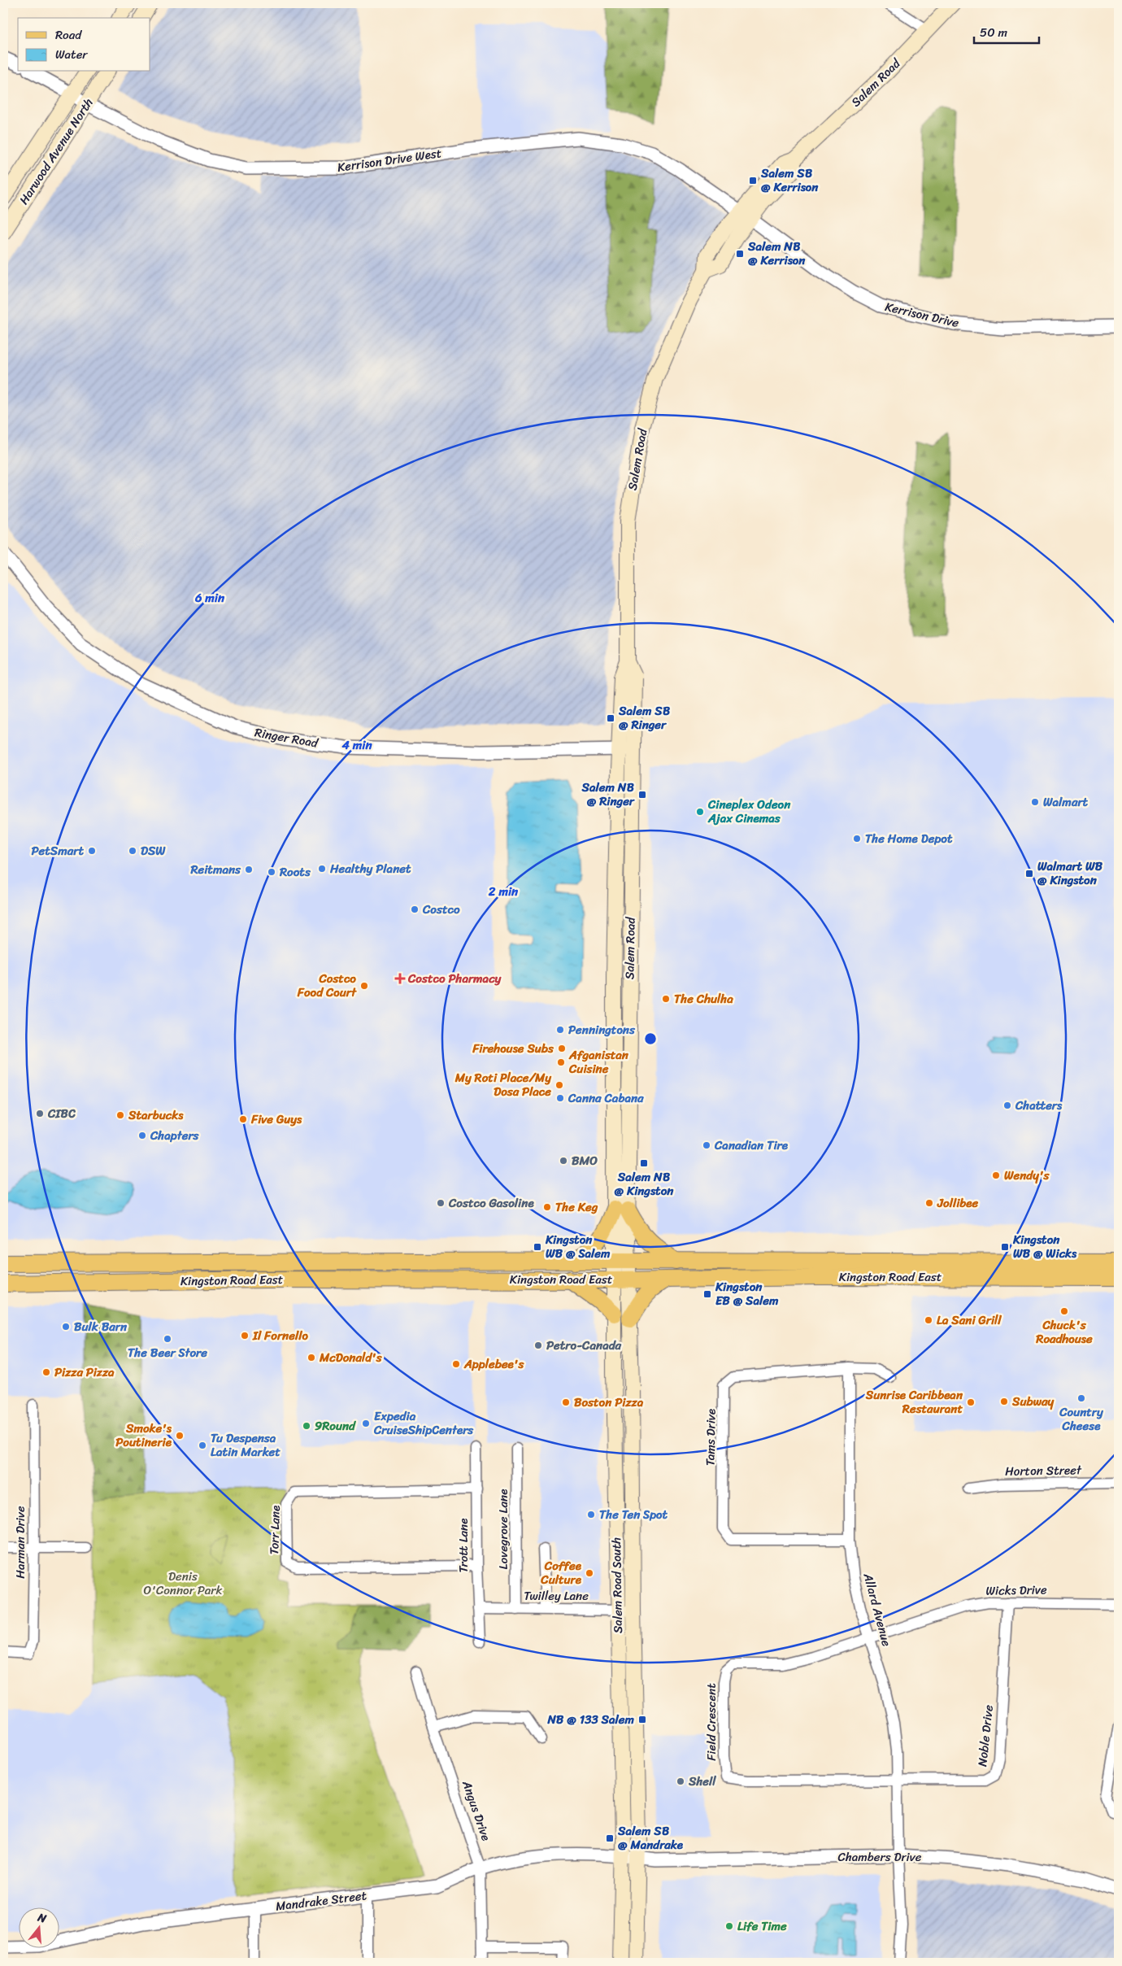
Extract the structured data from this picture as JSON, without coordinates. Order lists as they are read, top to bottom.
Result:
{
  "streets": {
    "main road": [
      "Salem Road",
      "Harwood Avenue North",
      "Kingston Road East",
      "Salem Road South"
    ],
    "street": [
      "Kerrison Drive West",
      "Kerrison Drive",
      "Ringer Road",
      "Tams Drive",
      "Horton Street",
      "Lovegrove Lane",
      "Torr Lane",
      "Harman Drive",
      "Trott Lane",
      "Wicks Drive",
      "Twilley Lane",
      "Allard Avenue",
      "Field Crescent",
      "Noble Drive",
      "Angus Drive",
      "Chambers Drive",
      "Mandrake Street"
    ]
  },
  "crossings": [
    ["Salem Road", "Kerrison Drive West"],
    ["Salem Road", "Kerrison Drive"],
    ["Salem Road", "Ringer Road"],
    ["Salem Road", "Salem Road South"],
    ["Harwood Avenue North", "Kerrison Drive West"],
    ["Kerrison Drive West", "Kerrison Drive"],
    ["Kingston Road East", "Salem Road South"],
    ["Tams Drive", "Allard Avenue"],
    ["Lovegrove Lane", "Twilley Lane"],
    ["Torr Lane", "Trott Lane"],
    ["Trott Lane", "Twilley Lane"],
    ["Salem Road South", "Twilley Lane"],
    ["Salem Road South", "Chambers Drive"],
    ["Salem Road South", "Mandrake Street"],
    ["Wicks Drive", "Allard Avenue"],
    ["Wicks Drive", "Field Crescent"],
    ["Wicks Drive", "Noble Drive"],
    ["Allard Avenue", "Field Crescent"],
    ["Allard Avenue", "Noble Drive"],
    ["Allard Avenue", "Chambers Drive"],
    ["Field Crescent", "Noble Drive"],
    ["Angus Drive", "Mandrake Street"],
    ["Chambers Drive", "Mandrake Street"]
  ],
  "parks": ["Denis O'Connor Park"],
  "places": {
    "transit": [
      "Salem SB @ Kerrison",
      "Salem NB @ Kerrison",
      "Salem SB @ Ringer",
      "Salem NB @ Ringer",
      "Walmart WB @ Kingston",
      "Salem NB @ Kingston",
      "Kingston WB @ Salem",
      "Kingston WB @ Wicks",
      "Kingston EB @ Salem",
      "NB @ 133 Salem",
      "Salem SB @ Mandrake"
    ],
    "other": [
      "Walmart",
      "Cineplex Odeon Ajax Cinemas",
      "The Home Depot",
      "PetSmart",
      "DSW",
      "Healthy Planet",
      "Reitmans",
      "Roots",
      "Costco",
      "Costco Food Court",
      "The Chulha",
      "Penningtons",
      "Firehouse Subs",
      "Afganistan Cuisine",
      "My Roti Place/My Dosa Place",
      "Canna Cabana",
      "Chatters",
      "CIBC",
      "Starbucks",
      "Five Guys",
      "Chapters",
      "Canadian Tire",
      "BMO",
      "Wendy's",
      "Costco Gasoline",
      "Jollibee",
      "The Keg",
      "Chuck's Roadhouse",
      "La Sani Grill",
      "Bulk Barn",
      "Il Fornello",
      "The Beer Store",
      "Petro-Canada",
      "McDonald's",
      "Applebee's",
      "Pizza Pizza",
      "Country Cheese",
      "Subway",
      "Boston Pizza",
      "Sunrise Caribbean Restaurant",
      "Expedia CruiseShipCenters",
      "9Round",
      "Smoke's Poutinerie",
      "Tu Despensa Latin Market",
      "The Ten Spot",
      "Coffee Culture",
      "Shell",
      "Life Time"
    ],
    "health": ["Costco Pharmacy"]
  },
  "legend": ["Road", "Water"],
  "scale_bar": "50 m",
  "north": "top",
  "rings": ["6 min", "4 min", "2 min"]
}
